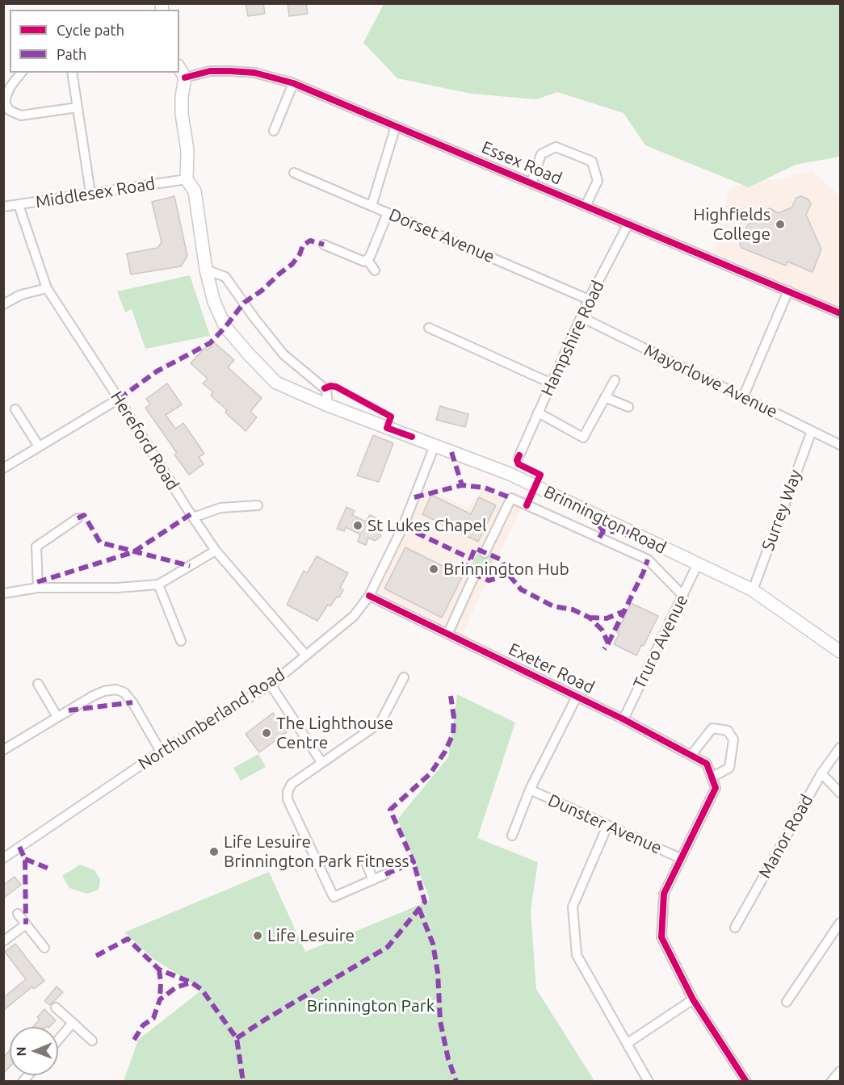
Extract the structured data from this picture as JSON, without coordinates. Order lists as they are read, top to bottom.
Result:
{
  "streets": {
    "street": [
      "Essex Road",
      "Middlesex Road",
      "Dorset Avenue",
      "Hampshire Road",
      "Mayorlowe Avenue",
      "Hereford Road",
      "Surrey Way",
      "Brinnington Road",
      "Truro Avenue",
      "Exeter Road",
      "Northumberland Road",
      "Dunster Avenue",
      "Manor Road"
    ]
  },
  "crossings": [
    ["Essex Road", "Hampshire Road"],
    ["Middlesex Road", "Hereford Road"],
    ["Middlesex Road", "Brinnington Road"],
    ["Dorset Avenue", "Hampshire Road"],
    ["Hampshire Road", "Mayorlowe Avenue"],
    ["Mayorlowe Avenue", "Surrey Way"],
    ["Hereford Road", "Northumberland Road"],
    ["Surrey Way", "Brinnington Road"],
    ["Brinnington Road", "Truro Avenue"],
    ["Brinnington Road", "Northumberland Road"],
    ["Truro Avenue", "Exeter Road"],
    ["Exeter Road", "Northumberland Road"]
  ],
  "parks": ["Brinnington Park"],
  "places": [
    "Highfields College",
    "St Lukes Chapel",
    "Brinnington Hub",
    "The Lighthouse Centre",
    "Life Lesuire Brinnington Park Fitness",
    "Life Lesuire"
  ],
  "legend": ["Cycle path", "Path"],
  "north": "left"
}
